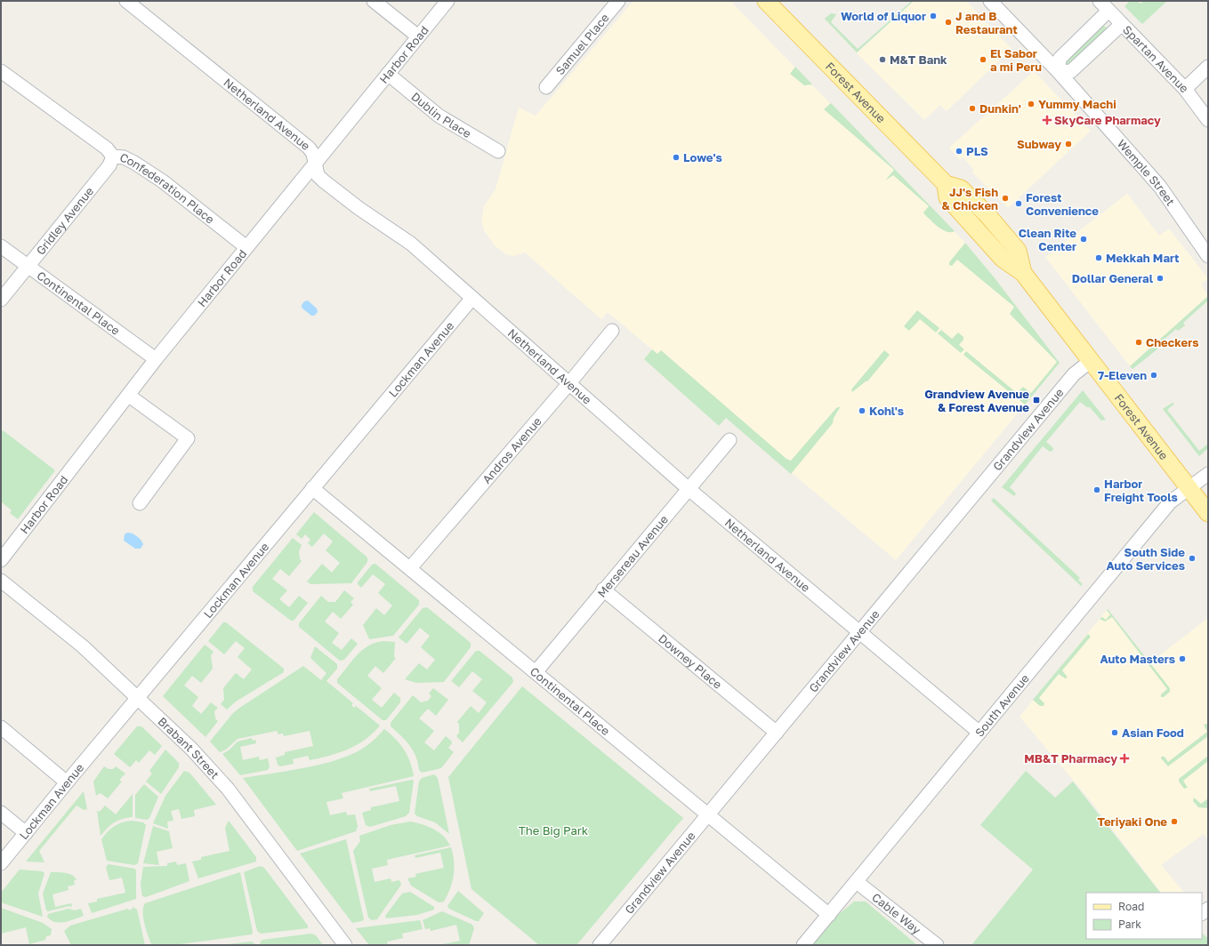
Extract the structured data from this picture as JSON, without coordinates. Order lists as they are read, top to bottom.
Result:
{
  "streets": {
    "main road": ["Forest Avenue"],
    "street": [
      "Samuel Place",
      "Harbor Road",
      "Spartan Avenue",
      "Dublin Place",
      "Netherland Avenue",
      "Wemple Street",
      "Confederation Place",
      "Gridley Avenue",
      "Continental Place",
      "Lockman Avenue",
      "Grandview Avenue",
      "Andros Avenue",
      "Mersereau Avenue",
      "Downey Place",
      "South Avenue",
      "Brabant Street",
      "Cable Way"
    ]
  },
  "crossings": [
    ["Harbor Road", "Dublin Place"],
    ["Harbor Road", "Netherland Avenue"],
    ["Harbor Road", "Confederation Place"],
    ["Harbor Road", "Continental Place"],
    ["Forest Avenue", "Grandview Avenue"],
    ["Forest Avenue", "South Avenue"],
    ["Netherland Avenue", "Lockman Avenue"],
    ["Netherland Avenue", "Grandview Avenue"],
    ["Netherland Avenue", "Andros Avenue"],
    ["Netherland Avenue", "Mersereau Avenue"],
    ["Netherland Avenue", "South Avenue"],
    ["Confederation Place", "Gridley Avenue"],
    ["Gridley Avenue", "Continental Place"],
    ["Continental Place", "Lockman Avenue"],
    ["Continental Place", "Grandview Avenue"],
    ["Continental Place", "Andros Avenue"],
    ["Continental Place", "Mersereau Avenue"],
    ["Continental Place", "South Avenue"],
    ["Lockman Avenue", "Brabant Street"],
    ["Grandview Avenue", "Downey Place"],
    ["Mersereau Avenue", "Downey Place"],
    ["South Avenue", "Cable Way"]
  ],
  "parks": ["The Big Park"],
  "places": {
    "other": [
      "World of Liquor",
      "J and B Restaurant",
      "M&T Bank",
      "El Sabor a mi Peru",
      "Yummy Machi",
      "Dunkin'",
      "Subway",
      "PLS",
      "Lowe's",
      "JJ's Fish & Chicken",
      "Forest Convenience",
      "Clean Rite Center",
      "Mekkah Mart",
      "Dollar General",
      "Checkers",
      "7-Eleven",
      "Kohl's",
      "Harbor Freight Tools",
      "South Side Auto Services",
      "Auto Masters",
      "Asian Food",
      "Teriyaki One"
    ],
    "health": ["SkyCare Pharmacy", "MB&T Pharmacy"],
    "transit": ["Grandview Avenue & Forest Avenue"]
  },
  "legend": ["Road", "Park"]
}
